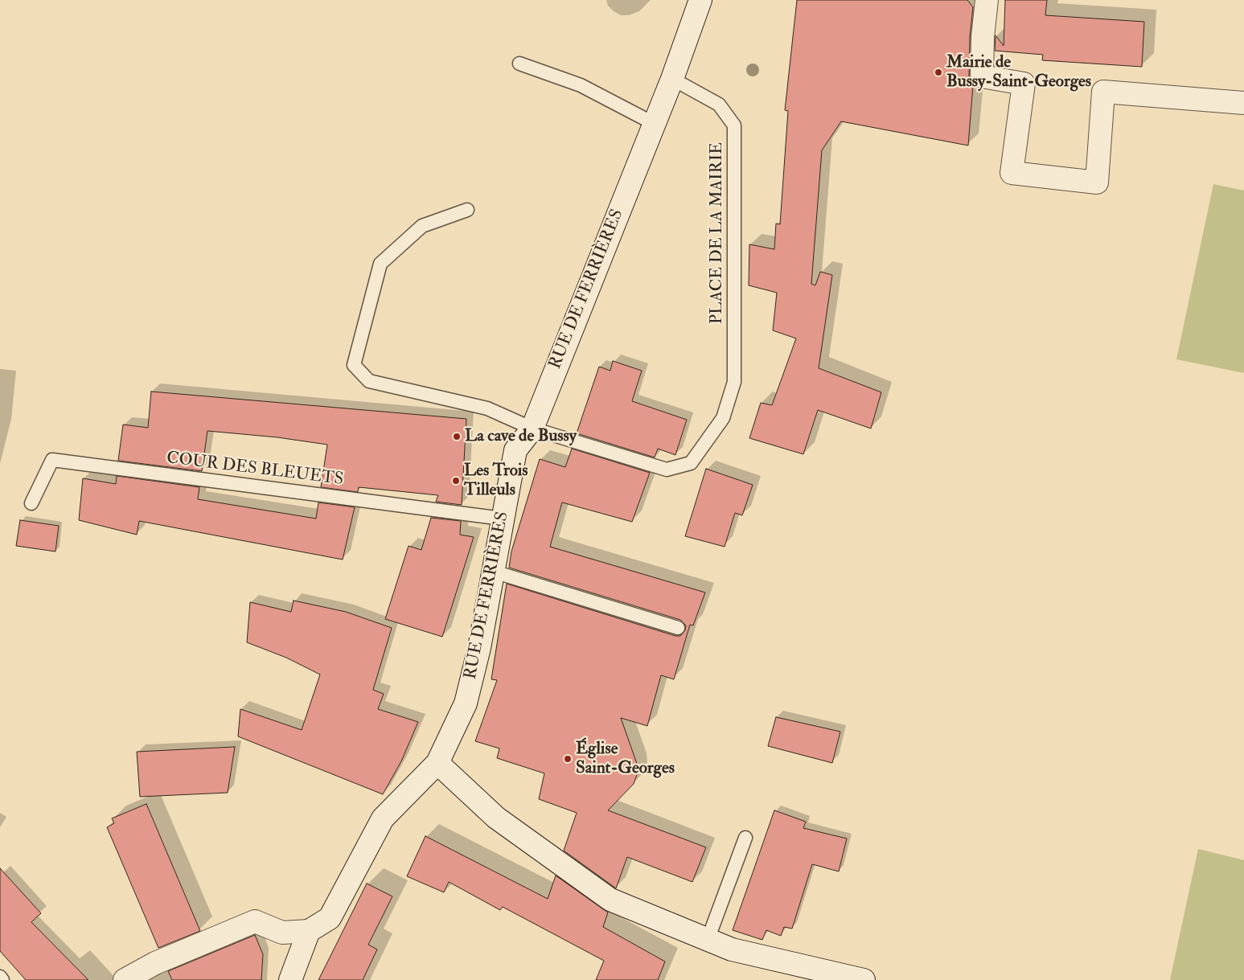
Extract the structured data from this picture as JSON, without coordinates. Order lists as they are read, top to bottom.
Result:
{
  "streets": {
    "street": ["RUE DE FERRIÈRES"],
    "lane": ["PLACE DE LA MAIRIE", "COUR DES BLEUETS"]
  },
  "crossings": [
    ["PLACE DE LA MAIRIE", "RUE DE FERRIÈRES"],
    ["RUE DE FERRIÈRES", "COUR DES BLEUETS"]
  ],
  "places": [
    "Mairie de Bussy-Saint-Georges",
    "La cave de Bussy",
    "Les Trois Tilleuls",
    "Église Saint-Georges"
  ]
}
